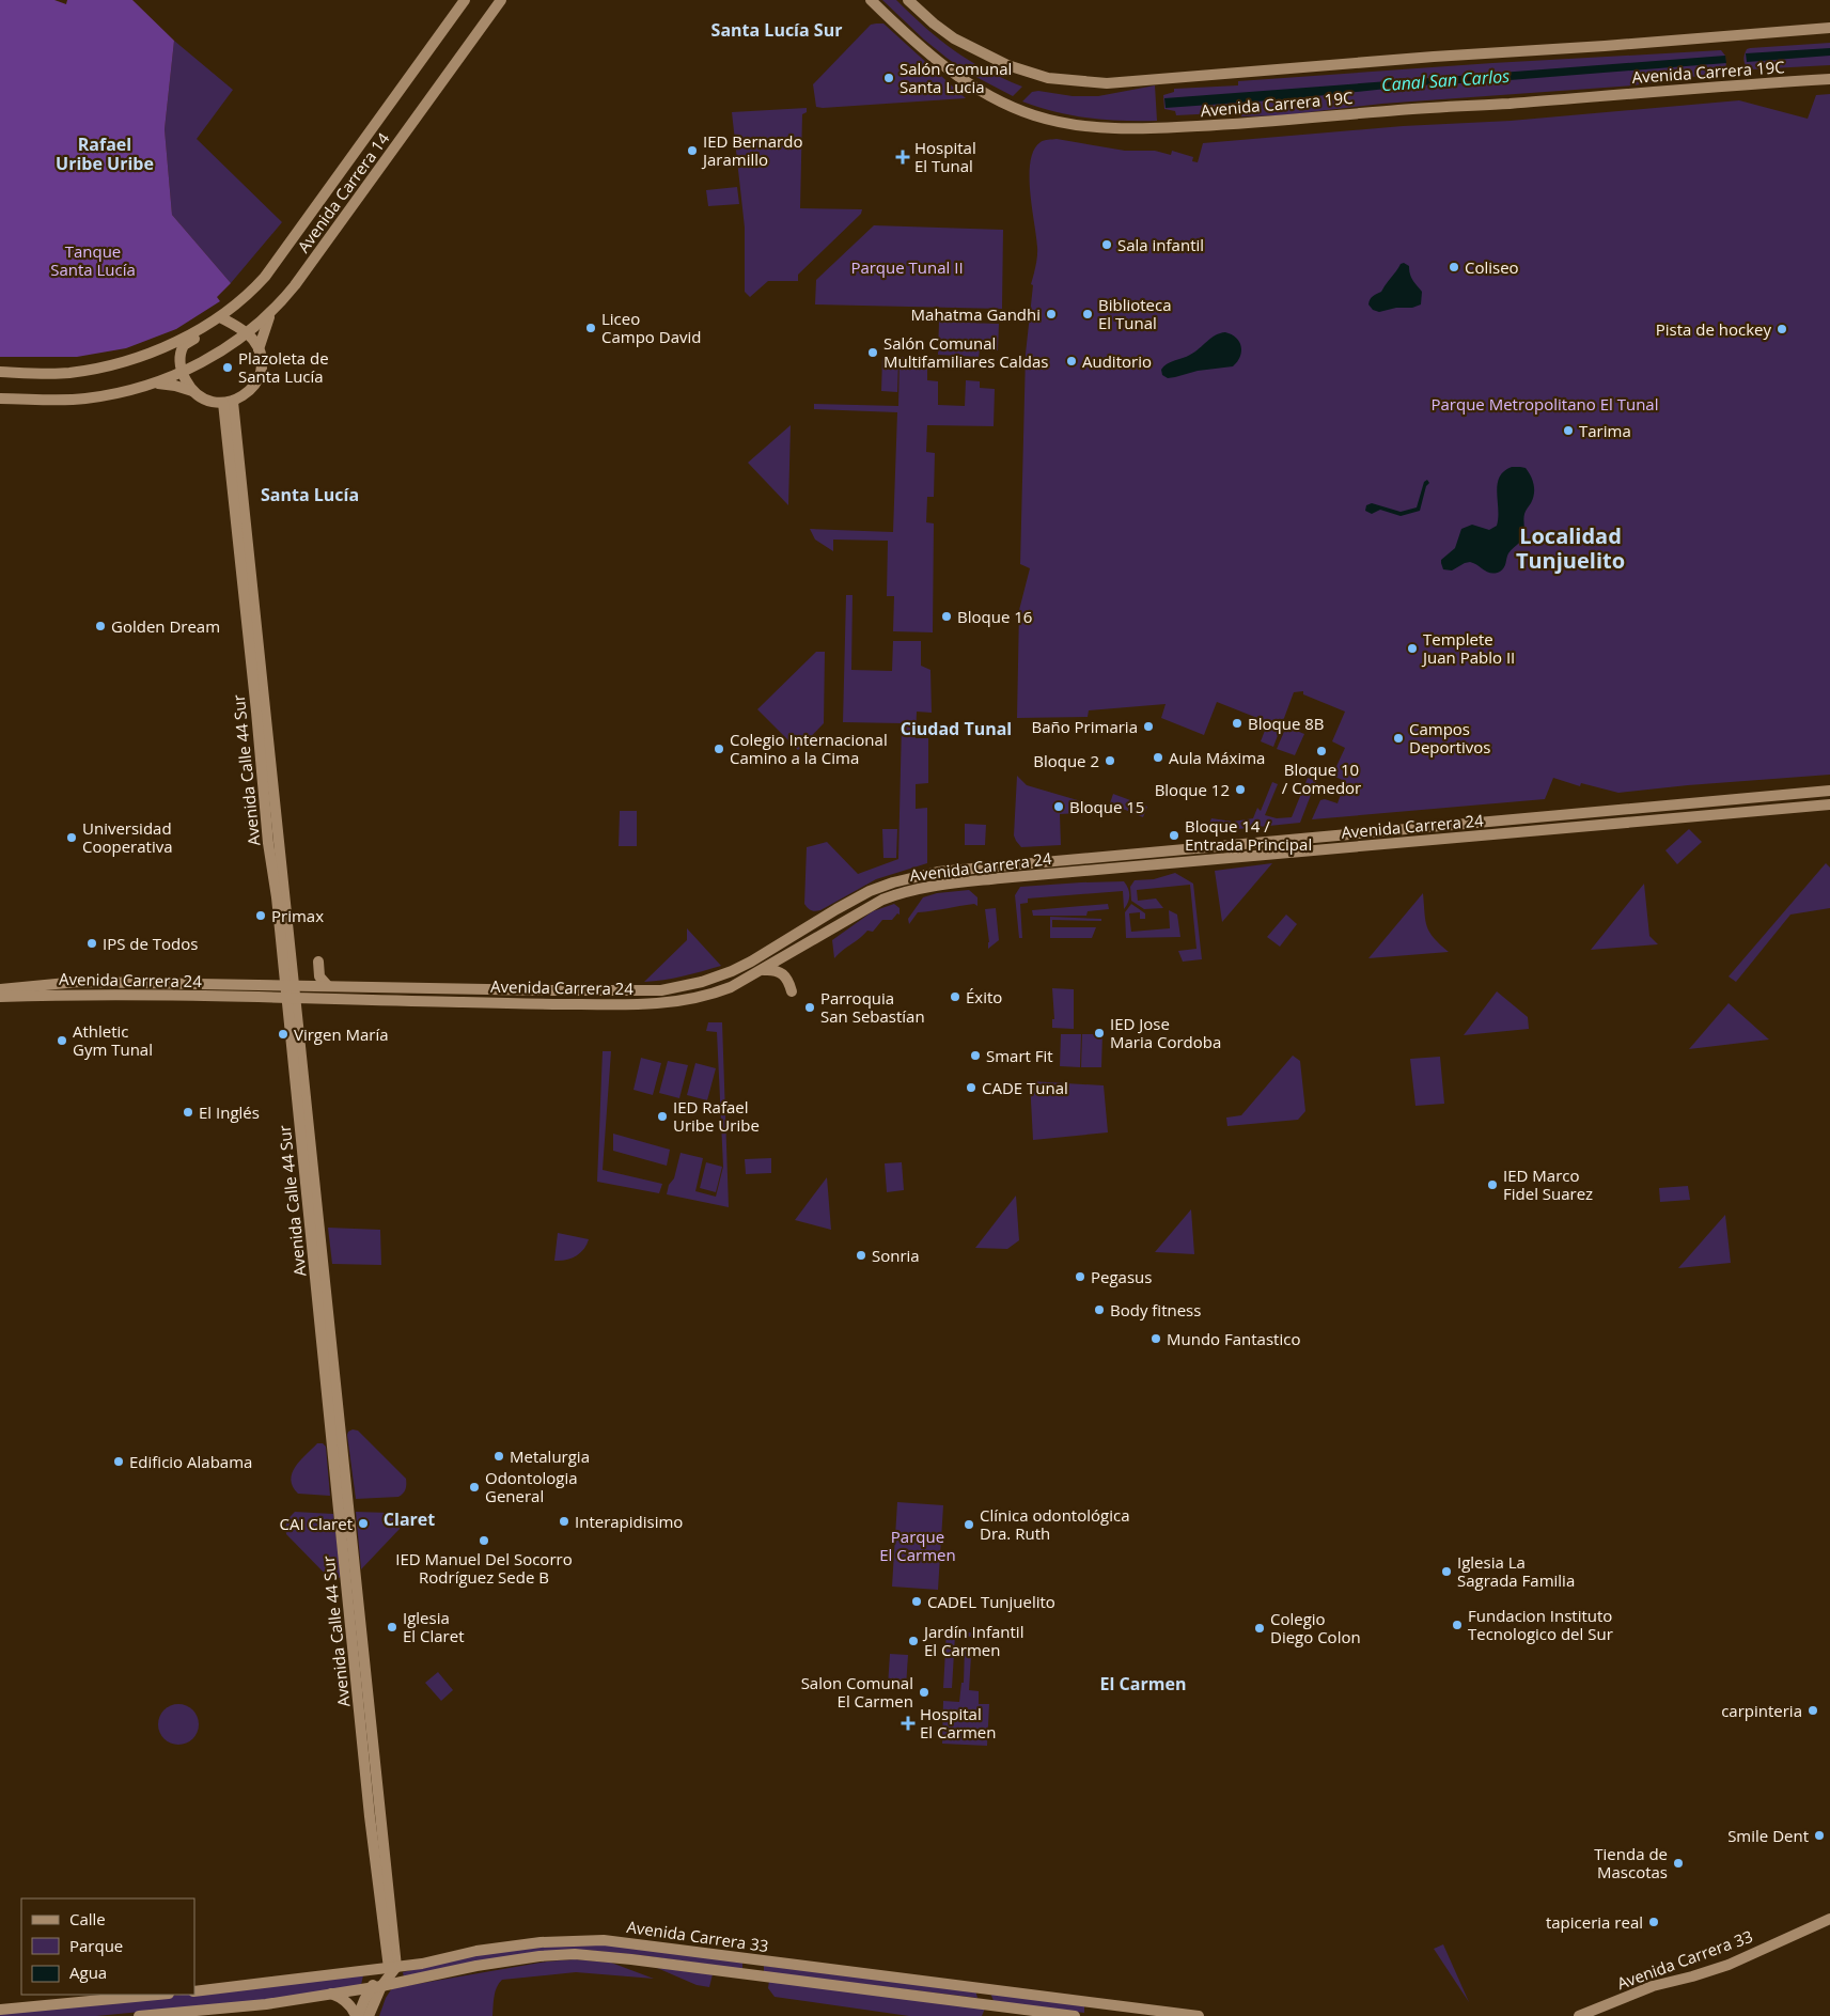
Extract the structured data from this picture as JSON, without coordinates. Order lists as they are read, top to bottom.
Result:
{
  "streets": {
    "main road": [
      "Avenida Carrera 19C",
      "Avenida Carrera 14",
      "Avenida Calle 44 Sur",
      "Avenida Carrera 24",
      "Avenida Carrera 33"
    ]
  },
  "crossings": [
    ["Avenida Calle 44 Sur", "Avenida Carrera 24"],
    ["Avenida Calle 44 Sur", "Avenida Carrera 33"]
  ],
  "districts": [
    "Santa Lucía Sur",
    "Rafael Uribe Uribe",
    "Santa Lucía",
    "Localidad Tunjuelito",
    "Ciudad Tunal",
    "Claret",
    "El Carmen"
  ],
  "water": ["Canal San Carlos"],
  "parks": [
    "Tanque Santa Lucía",
    "Parque Tunal II",
    "Parque Metropolitano El Tunal",
    "Parque El Carmen"
  ],
  "places": {
    "other": [
      "Salón Comunal Santa Lucia",
      "IED Bernardo Jaramillo",
      "Sala infantil",
      "Coliseo",
      "Mahatma Gandhi",
      "Biblioteca El Tunal",
      "Liceo Campo David",
      "Pista de hockey",
      "Salón Comunal Multifamiliares Caldas",
      "Auditorio",
      "Plazoleta de Santa Lucía",
      "Tarima",
      "Bloque 16",
      "Golden Dream",
      "Templete Juan Pablo II",
      "Bloque 8B",
      "Baño Primaria",
      "Campos Deportivos",
      "Colegio Internacional Camino a la Cima",
      "Bloque 10 / Comedor",
      "Aula Máxima",
      "Bloque 2",
      "Bloque 12",
      "Bloque 15",
      "Bloque 14 / Entrada Principal",
      "Universidad Cooperativa",
      "Primax",
      "IPS de Todos",
      "Éxito",
      "Parroquia San Sebastían",
      "IED Jose Maria Cordoba",
      "Virgen María",
      "Athletic Gym Tunal",
      "Smart Fit",
      "CADE Tunal",
      "El Inglés",
      "IED Rafael Uribe Uribe",
      "IED Marco Fidel Suarez",
      "Sonria",
      "Pegasus",
      "Body fitness",
      "Mundo Fantastico",
      "Metalurgia",
      "Edificio Alabama",
      "Odontologia General",
      "Interapidisimo",
      "CAI Claret",
      "Clínica odontológica Dra. Ruth",
      "IED Manuel Del Socorro Rodríguez Sede B",
      "Iglesia La Sagrada Familia",
      "CADEL Tunjuelito",
      "Fundacion Instituto Tecnologico del Sur",
      "Iglesia El Claret",
      "Colegio Diego Colon",
      "Jardín Infantil El Carmen",
      "Salon Comunal El Carmen",
      "carpinteria",
      "Smile Dent",
      "Tienda de Mascotas",
      "tapiceria real"
    ],
    "health": ["Hospital El Tunal", "Hospital El Carmen"]
  },
  "legend": ["Calle", "Parque", "Agua"]
}
